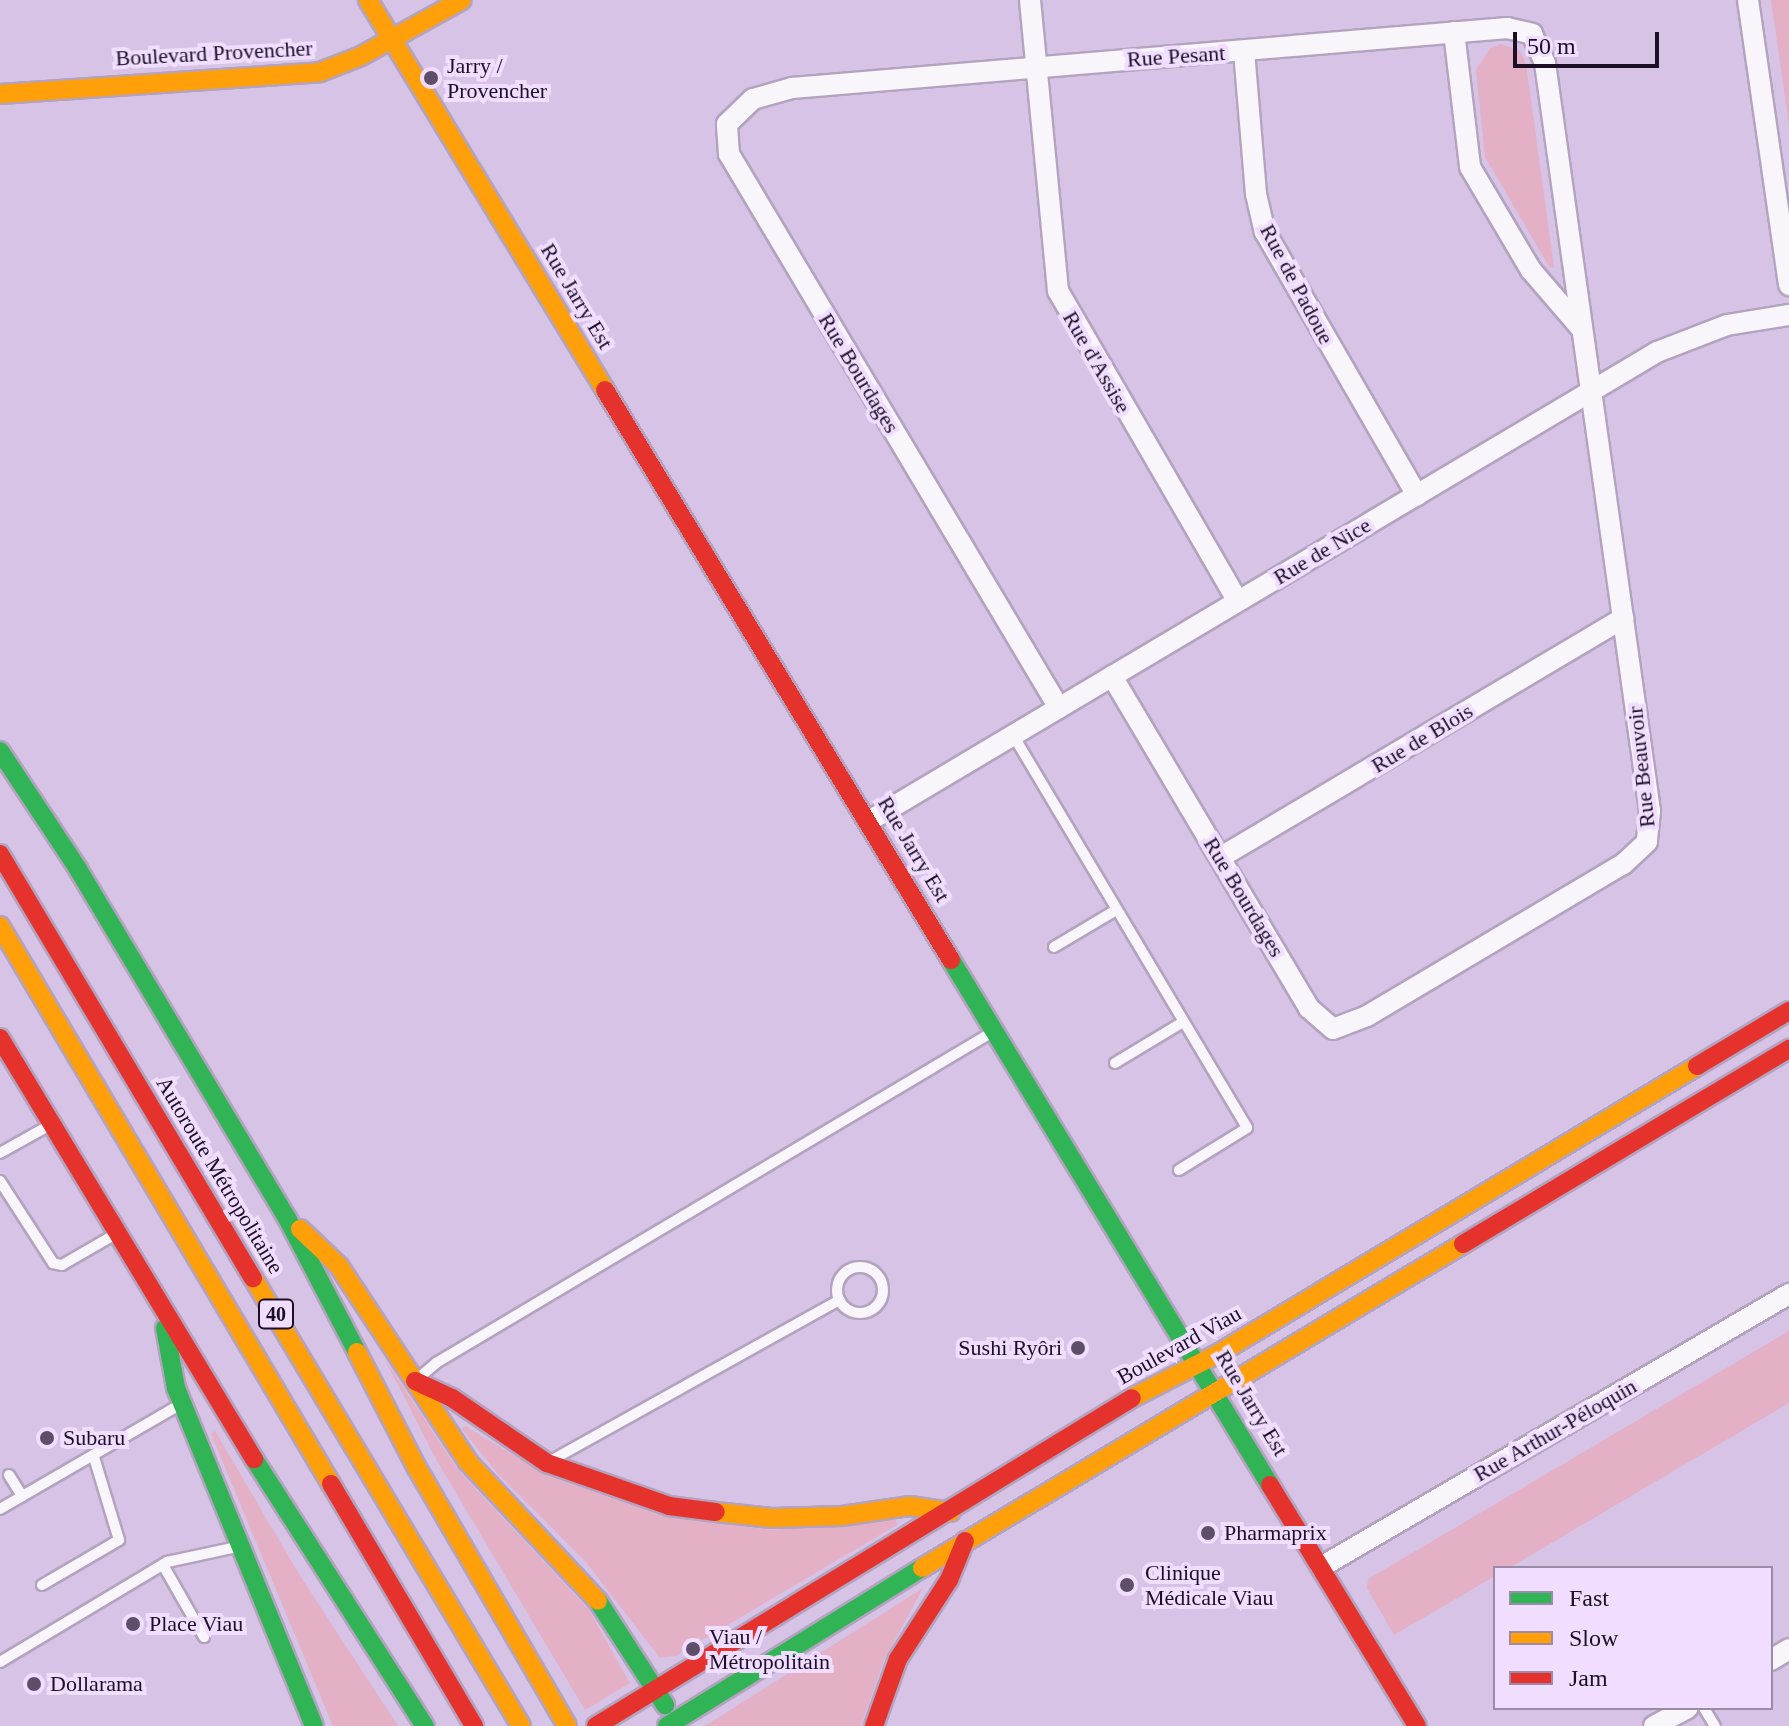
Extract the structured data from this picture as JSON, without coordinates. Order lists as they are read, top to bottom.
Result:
{
  "streets": {
    "main road": [
      "Boulevard Provencher",
      "Rue Jarry Est",
      "Autoroute Métropolitaine",
      "40",
      "Boulevard Viau"
    ],
    "street": [
      "Rue Pesant",
      "Rue de Padoue",
      "Rue d'Assise",
      "Rue Bourdages",
      "Rue de Nice",
      "Rue de Blois",
      "Rue Beauvoir",
      "Rue Arthur-Péloquin"
    ]
  },
  "crossings": [
    ["Boulevard Provencher", "Rue Jarry Est"],
    ["Rue Pesant", "Rue de Padoue"],
    ["Rue Pesant", "Rue d'Assise"],
    ["Rue Pesant", "Rue Bourdages"],
    ["Rue Pesant", "Rue Beauvoir"],
    ["Rue de Padoue", "Rue de Nice"],
    ["Rue Jarry Est", "Rue de Nice"],
    ["Rue Jarry Est", "Boulevard Viau"],
    ["Rue Jarry Est", "Rue Arthur-Péloquin"],
    ["Rue d'Assise", "Rue de Nice"],
    ["Rue Bourdages", "Rue de Nice"],
    ["Rue Bourdages", "Rue de Blois"],
    ["Rue Bourdages", "Rue Beauvoir"],
    ["Rue de Nice", "Rue Beauvoir"],
    ["Rue de Blois", "Rue Beauvoir"]
  ],
  "places": [
    "Jarry / Provencher",
    "Sushi Ryôri",
    "Subaru",
    "Pharmaprix",
    "Clinique Médicale Viau",
    "Place Viau",
    "Viau / Métropolitain",
    "Dollarama"
  ],
  "legend": ["Fast", "Slow", "Jam"],
  "scale_bar": "50 m"
}
